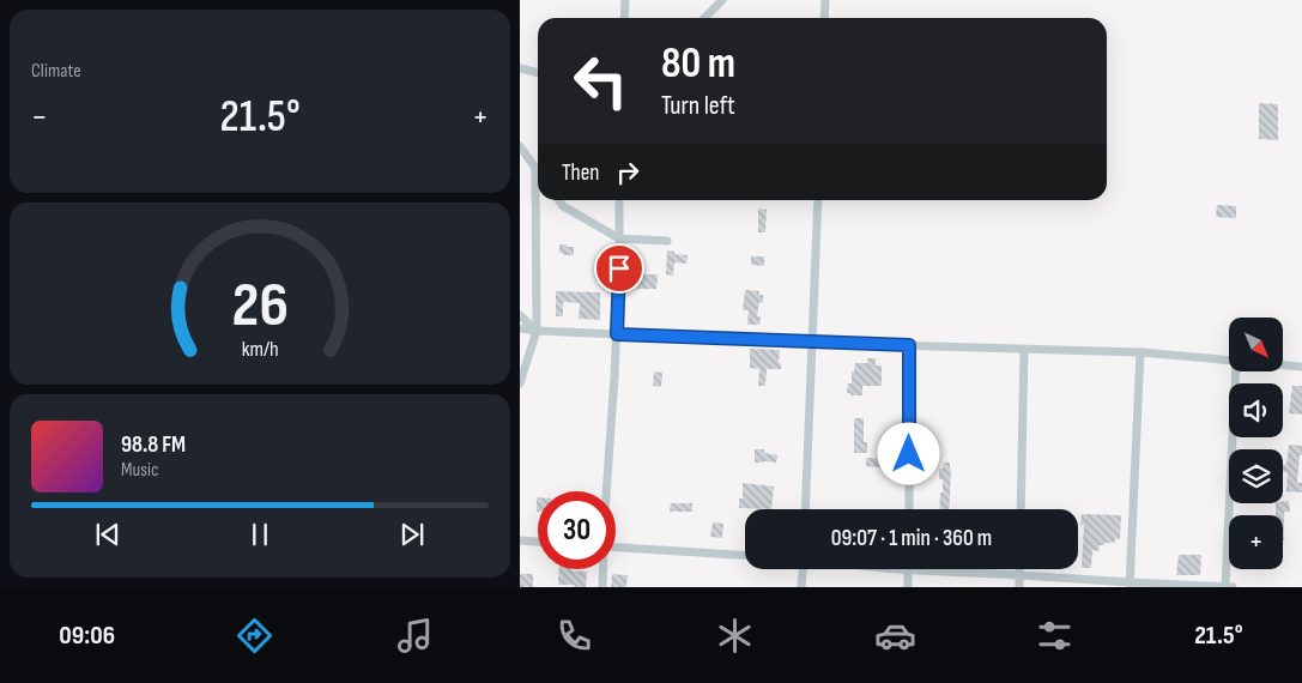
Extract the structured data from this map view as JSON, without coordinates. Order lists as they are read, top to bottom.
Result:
{
  "north": "bottom right",
  "page": {
    "tile": "Climate",
    "turn": ["80 m", "Turn left"],
    "heat": ["−", "21.5°", "+"],
    "then": "Then",
    "map_buttons": "+",
    "song": ["98.8 FM", "Music"],
    "limit": "30",
    "trip": "09:07 · 1 min · 360 m",
    "tabs": ["09:06", "21.5°"],
    "gauge": ["26", "km/h"]
  }
}
